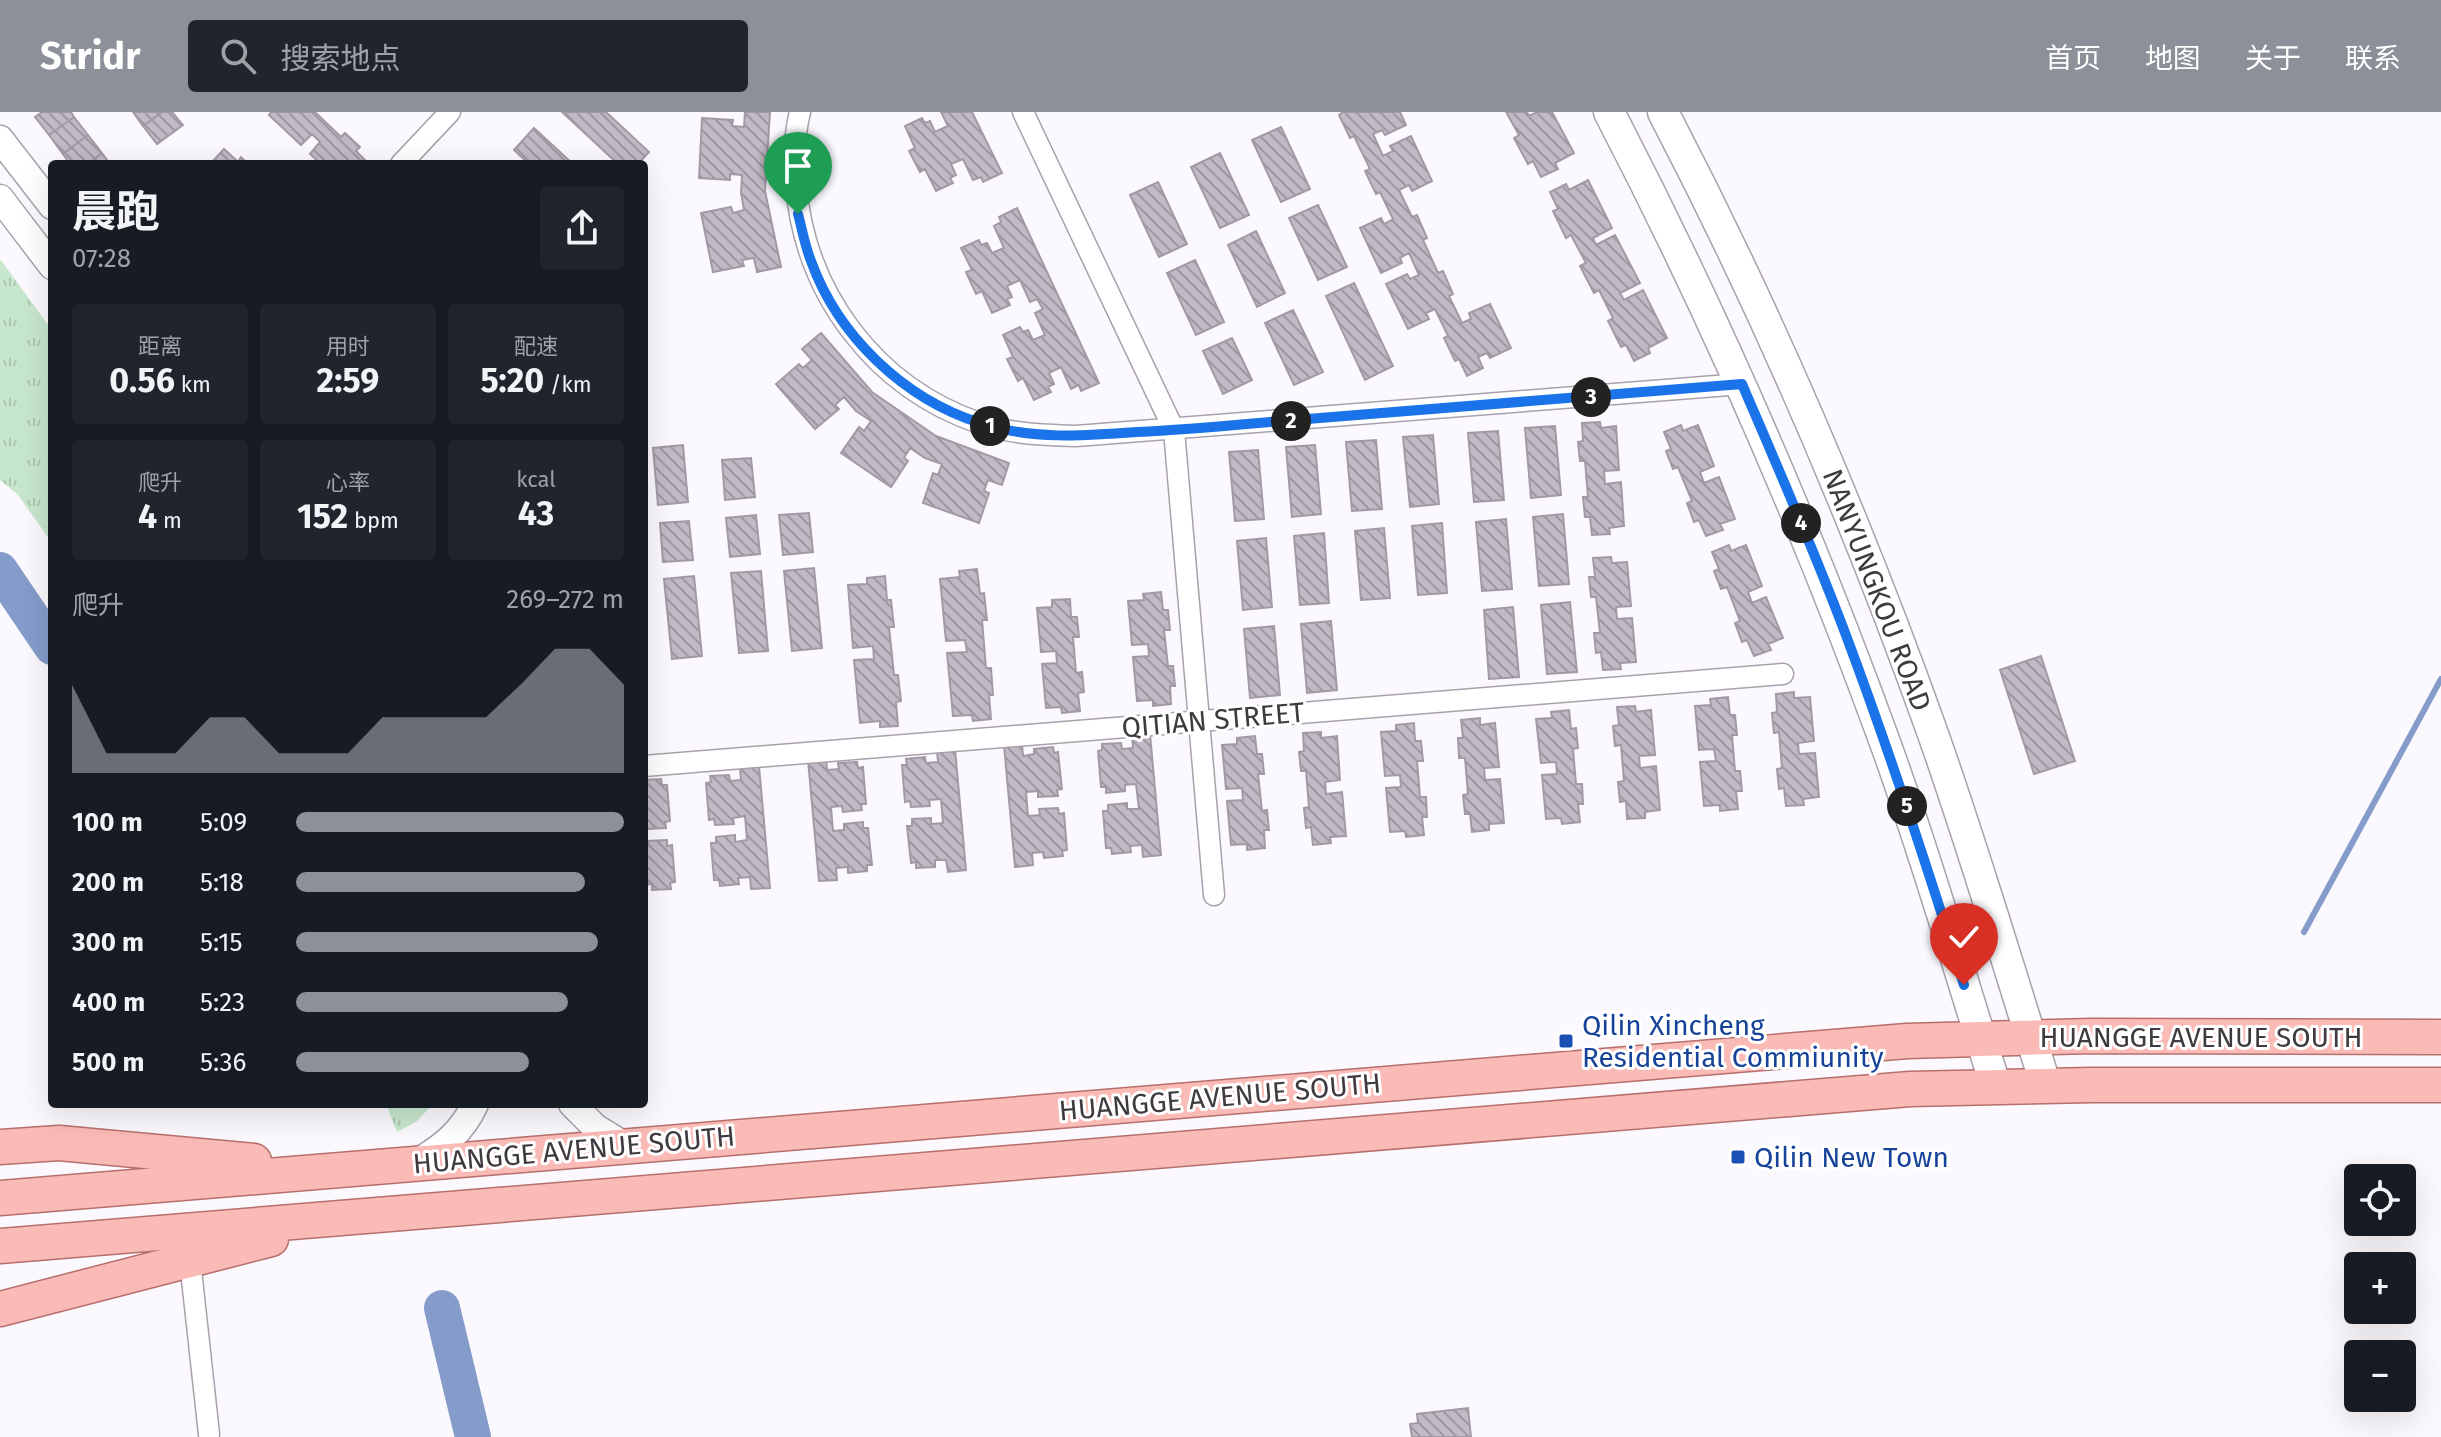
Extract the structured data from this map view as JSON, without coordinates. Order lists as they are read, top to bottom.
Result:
{
  "streets": {
    "main road": ["NANYUNGKOU ROAD", "HUANGGE AVENUE SOUTH"],
    "street": ["QITIAN STREET"]
  },
  "crossings": [
    ["NANYUNGKOU ROAD", "HUANGGE AVENUE SOUTH"]
  ],
  "places": {
    "transit": ["Qilin Xincheng Residential Commiunity", "Qilin New Town"]
  },
  "page": {
    "header": "Stridr",
    "search": "搜索地点",
    "nav": [
      "首页",
      "地图",
      "关于",
      "联系"
    ],
    "heading": ["晨跑", "07:28"],
    "stats": [
      ["距离", "0.56 km"],
      ["用时", "2:59"],
      ["配速", "5:20 /km"],
      ["爬升", "4 m"],
      ["心率", "152 bpm"],
      ["kcal", "43"]
    ],
    "pins": [
      "3",
      "2",
      "1",
      "4",
      "5"
    ],
    "chart": ["爬升", "269–272 m"],
    "list": [
      {
        "name": "100 m",
        "note": "5:09"
      },
      {
        "name": "200 m",
        "note": "5:18"
      },
      {
        "name": "300 m",
        "note": "5:15"
      },
      {
        "name": "400 m",
        "note": "5:23"
      },
      {
        "name": "500 m",
        "note": "5:36"
      }
    ],
    "map_buttons": ["+", "−"]
  }
}
